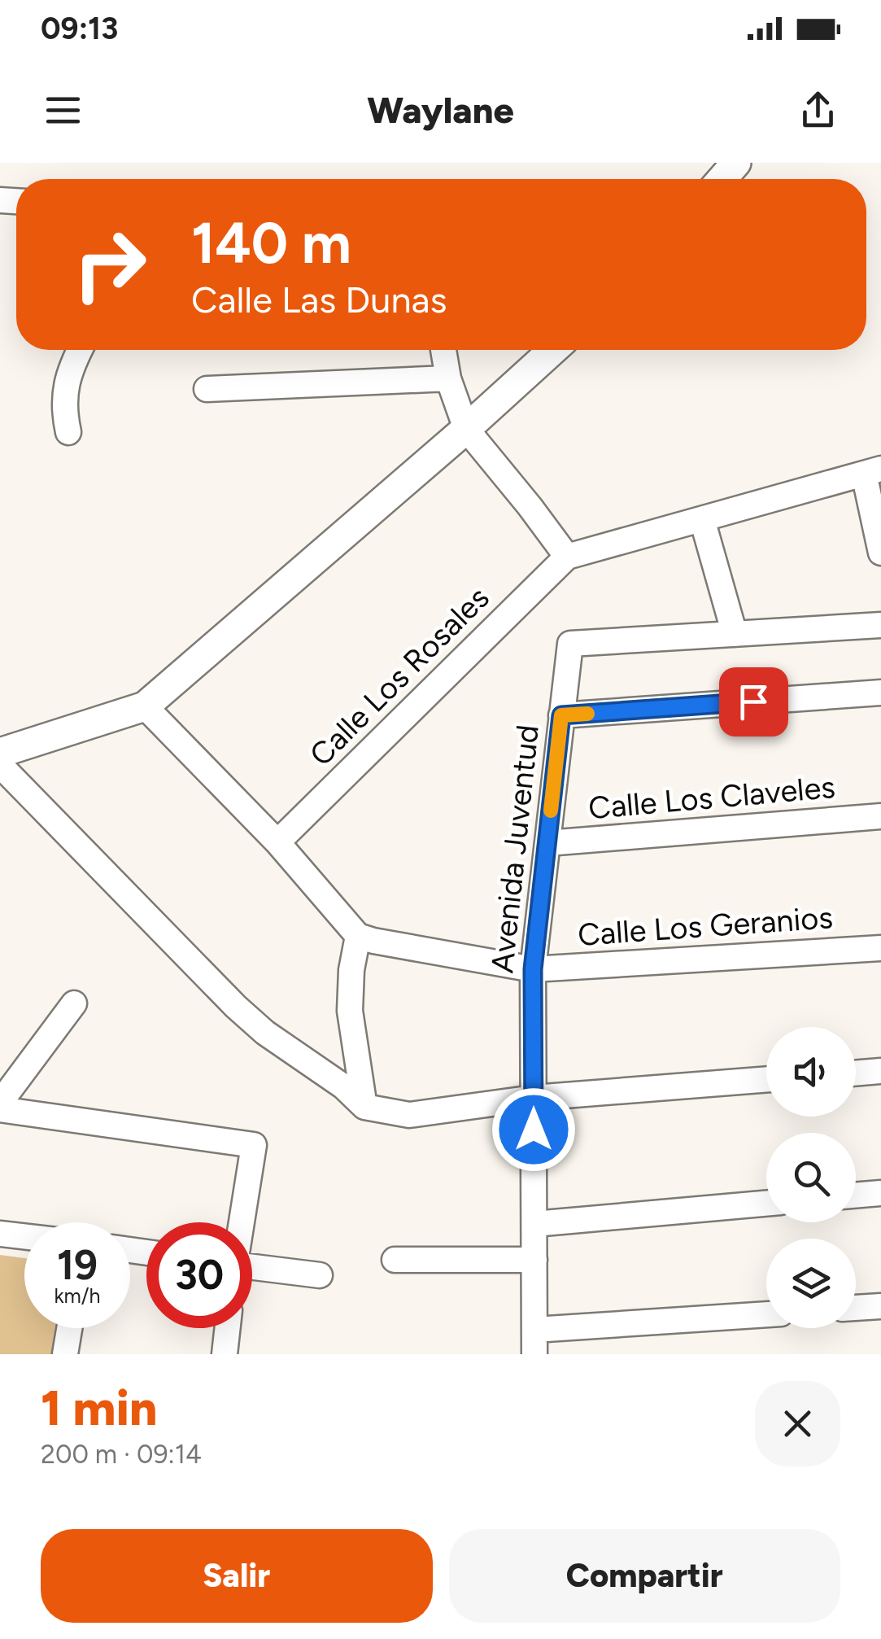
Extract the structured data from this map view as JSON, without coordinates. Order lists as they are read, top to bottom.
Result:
{
  "streets": {
    "street": [
      "Calle Los Rosales",
      "Calle Los Claveles",
      "Avenida Juventud",
      "Calle Los Geranios"
    ]
  },
  "crossings": [
    ["Calle Los Claveles", "Avenida Juventud"],
    ["Avenida Juventud", "Calle Los Geranios"]
  ],
  "page": {
    "status": "09:13",
    "header": "Waylane",
    "turn": ["140 m", "Calle Las Dunas"],
    "speed": "19 km/h",
    "limit": "30",
    "heading": ["1 min", "200 m · 09:14"],
    "buttons": ["Salir", "Compartir"]
  }
}
